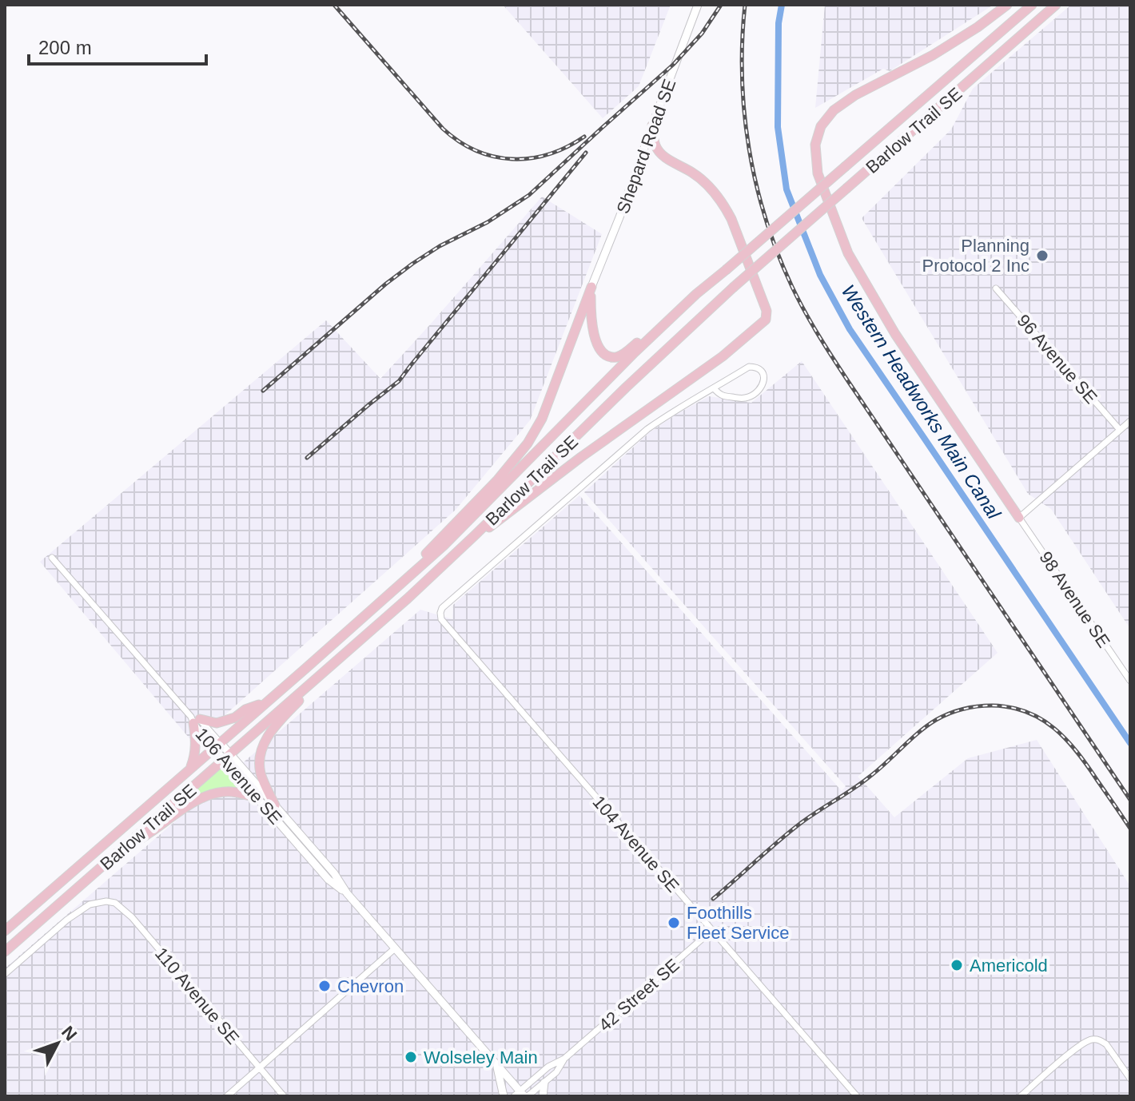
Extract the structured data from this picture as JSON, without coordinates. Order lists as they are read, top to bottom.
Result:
{
  "streets": {
    "main road": ["Barlow Trail SE"],
    "street": [
      "Shepard Road SE",
      "96 Avenue SE",
      "98 Avenue SE",
      "106 Avenue SE",
      "104 Avenue SE",
      "42 Street SE",
      "110 Avenue SE"
    ]
  },
  "crossings": [
    ["Barlow Trail SE", "106 Avenue SE"],
    ["106 Avenue SE", "42 Street SE"],
    ["104 Avenue SE", "42 Street SE"]
  ],
  "water": ["Western Headworks Main Canal"],
  "places": [
    "Planning Protocol 2 Inc",
    "Foothills Fleet Service",
    "Americold",
    "Chevron",
    "Wolseley Main"
  ],
  "scale_bar": "200 m",
  "north": "top right"
}
